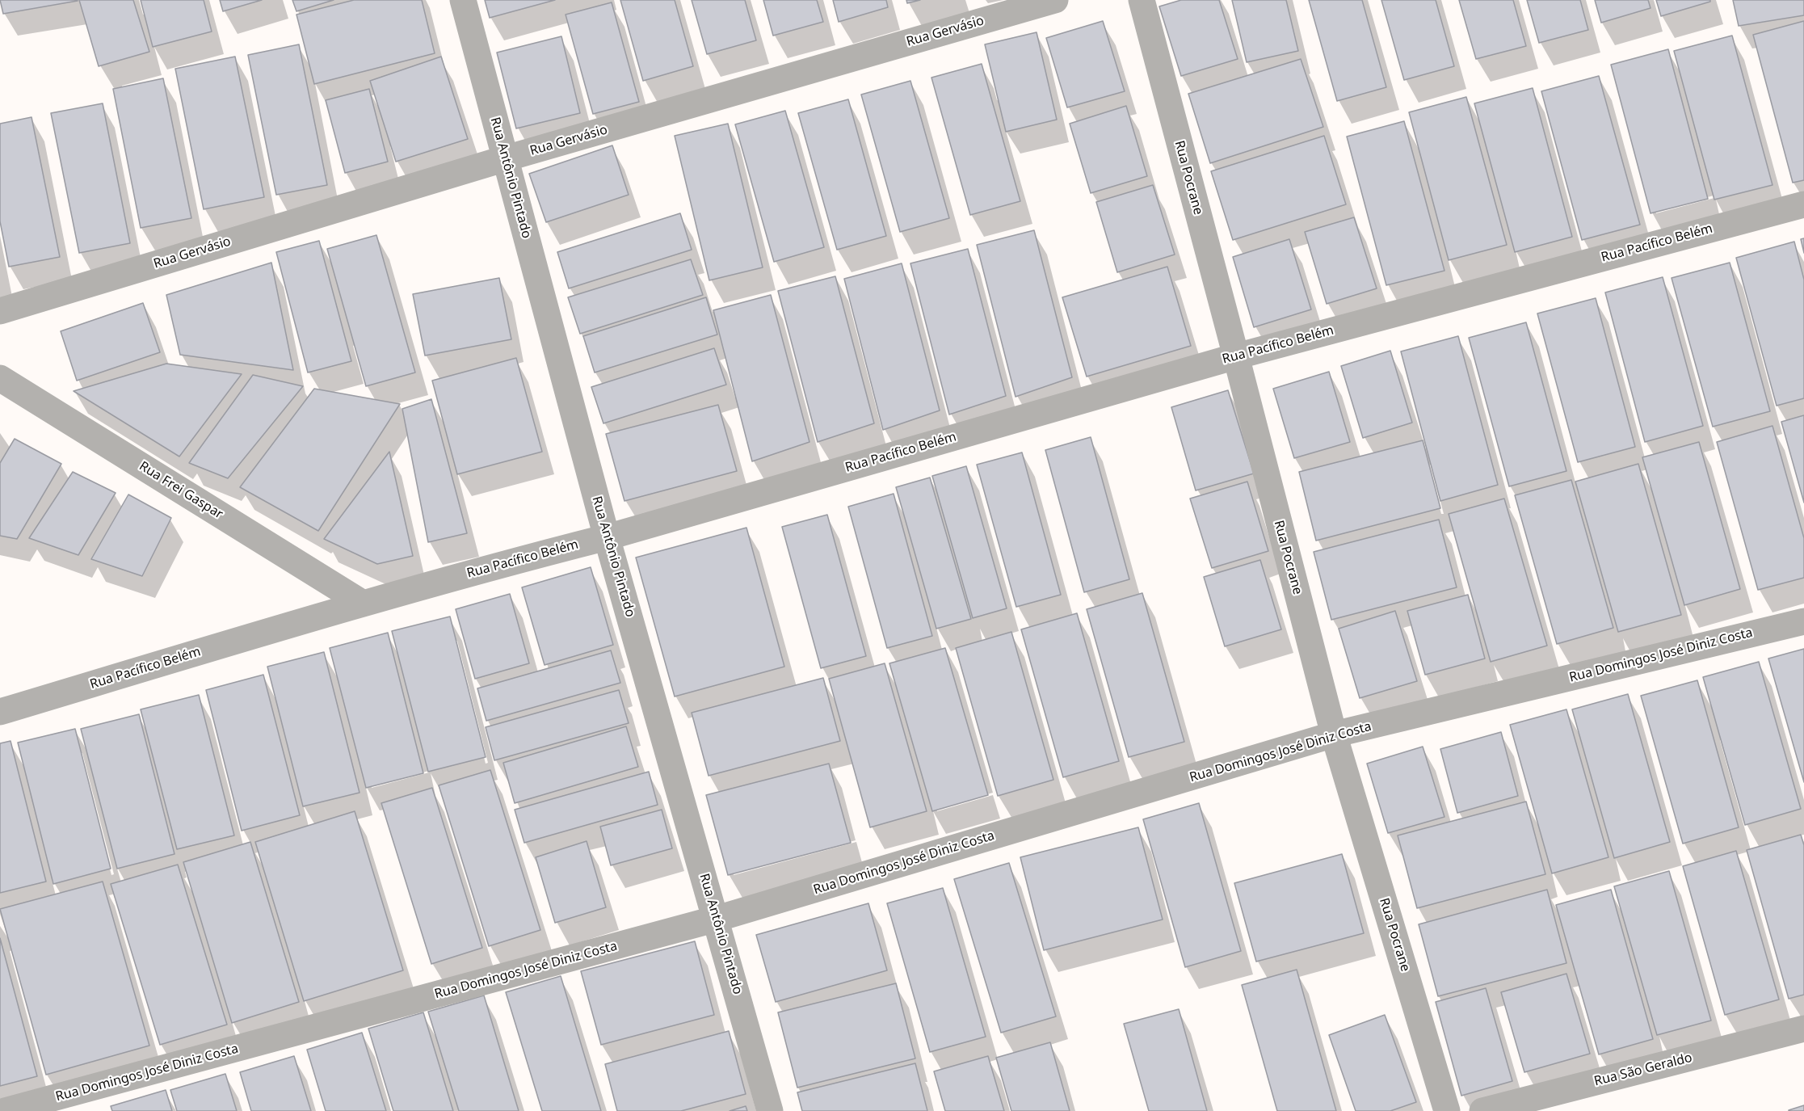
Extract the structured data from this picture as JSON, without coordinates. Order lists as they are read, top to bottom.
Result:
{
  "streets": {
    "street": [
      "Rua Gervásio",
      "Rua Antônio Pintado",
      "Rua Pocrane",
      "Rua Pacífico Belém",
      "Rua Frei Gaspar",
      "Rua Domingos José Diniz Costa",
      "Rua São Geraldo"
    ]
  },
  "crossings": [
    ["Rua Gervásio", "Rua Antônio Pintado"],
    ["Rua Antônio Pintado", "Rua Pacífico Belém"],
    ["Rua Antônio Pintado", "Rua Domingos José Diniz Costa"],
    ["Rua Pocrane", "Rua Pacífico Belém"],
    ["Rua Pocrane", "Rua Domingos José Diniz Costa"],
    ["Rua Pacífico Belém", "Rua Frei Gaspar"]
  ]
}
